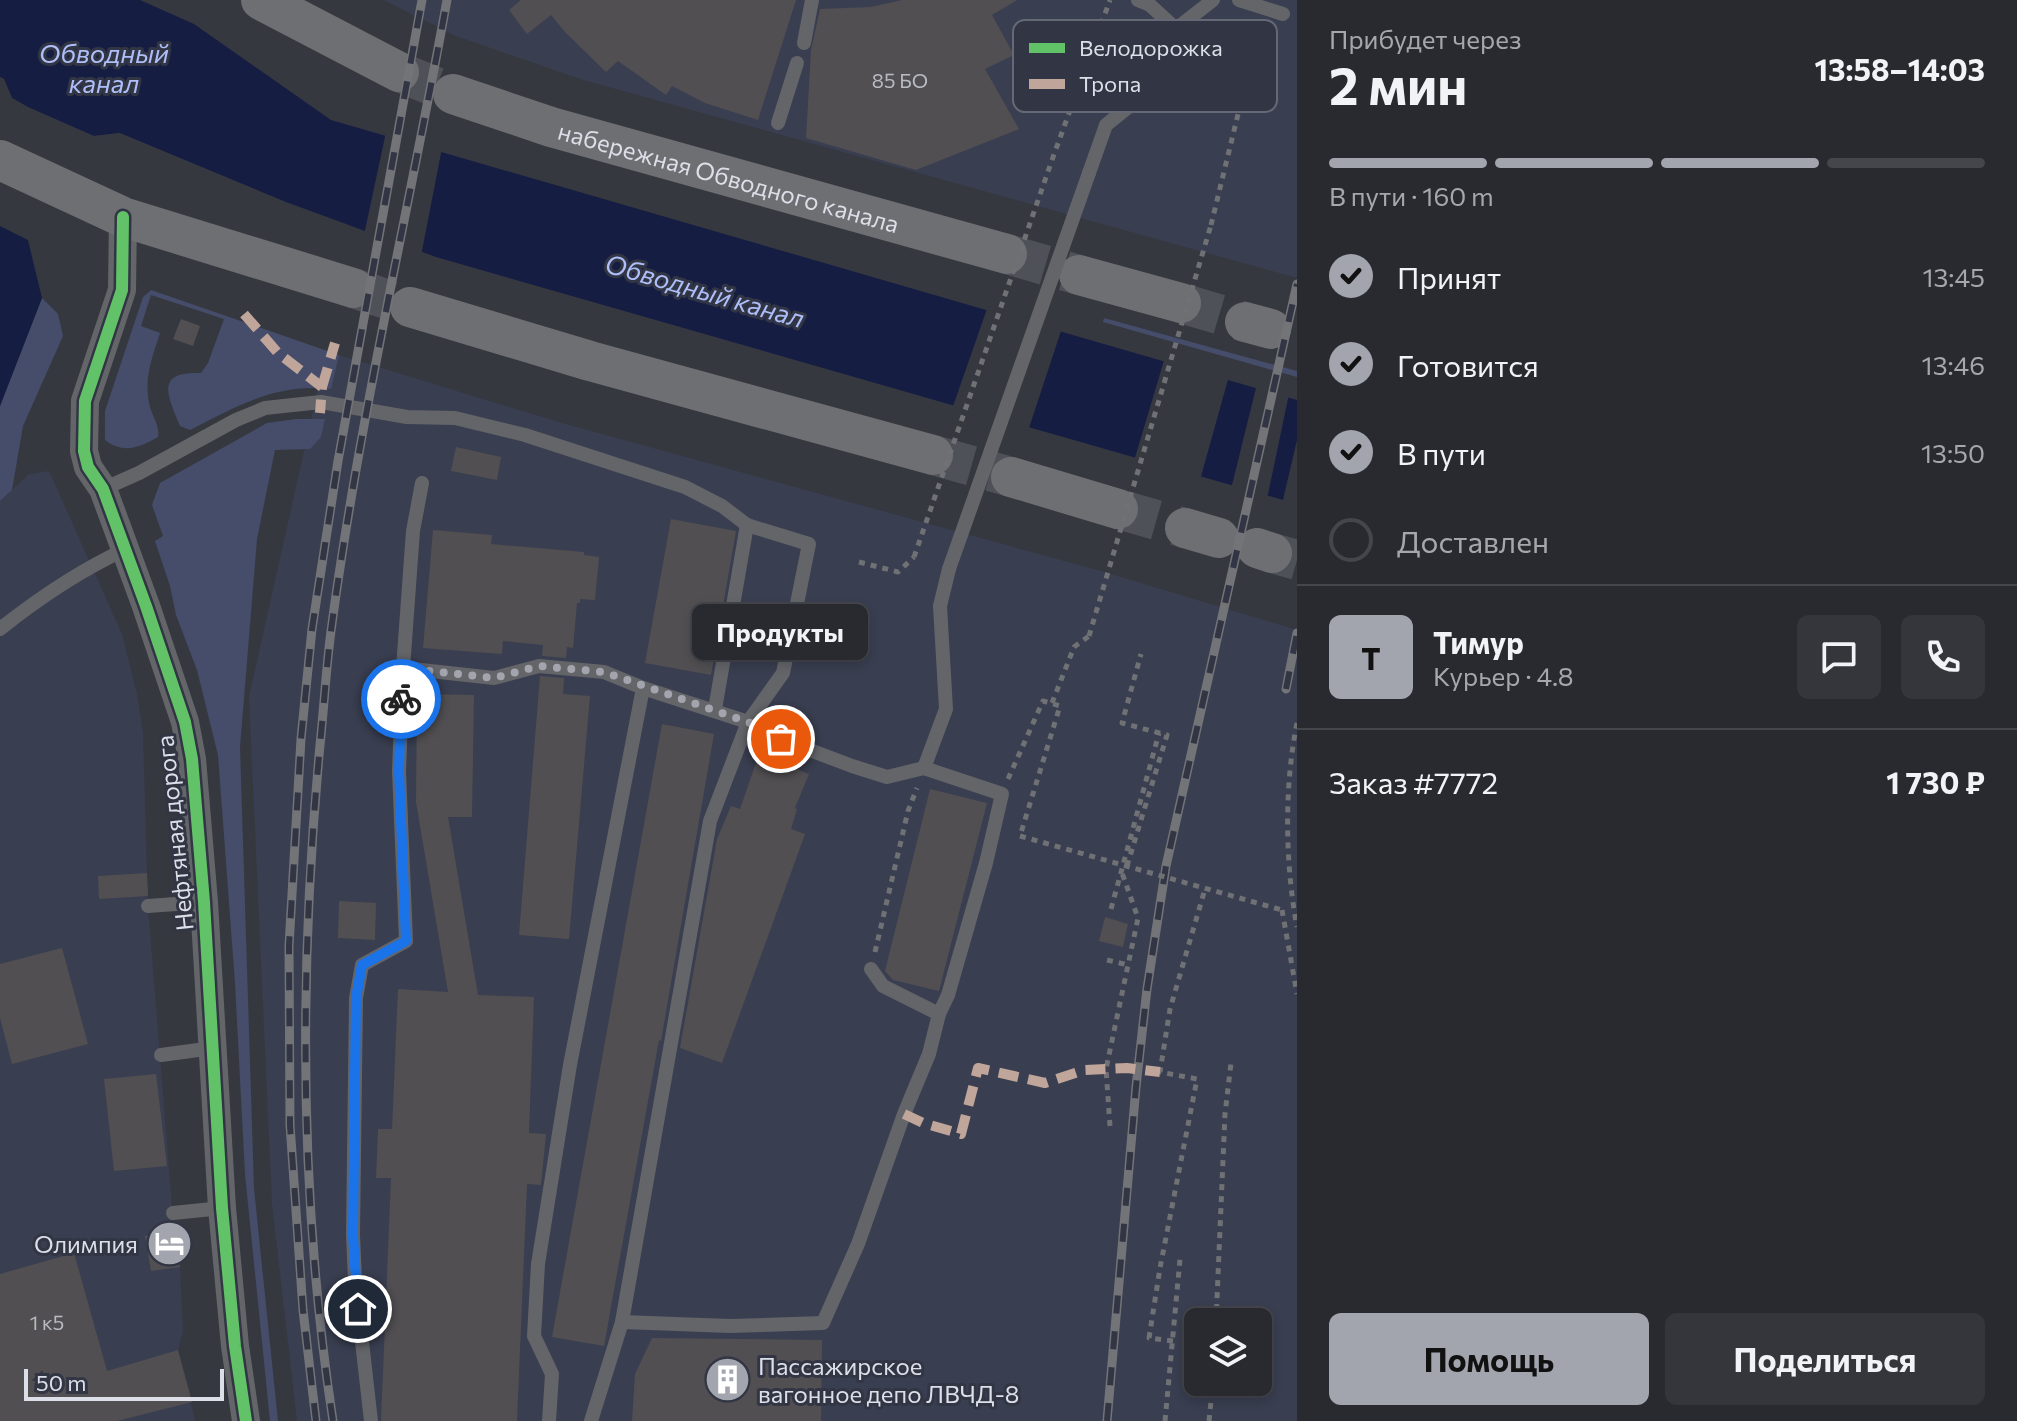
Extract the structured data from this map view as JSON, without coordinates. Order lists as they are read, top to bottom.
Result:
{
  "streets": {
    "main road": ["набережная Обводного канала"],
    "street": ["Нефтяная дорога"]
  },
  "water": ["Обводный канал"],
  "places": {
    "other": ["Продукты"],
    "hotel": ["Олимпия"],
    "building": ["Пассажирское вагонное депо ЛВЧД-8"]
  },
  "house_numbers": ["85 БО", "1 к5"],
  "legend": ["Велодорожка", "Тропа"],
  "scale_bar": "50 m",
  "page": {
    "heading": ["2 мин", "Прибудет через", "13:58–14:03"],
    "panel": [
      "Тимур",
      "Курьер · 4.8",
      "Заказ #7772",
      "1 730 ₽"
    ],
    "bar": "В пути · 160 m",
    "list": [
      ["Принят", "13:45"],
      ["Готовится", "13:46"],
      ["В пути", "13:50"],
      "Доставлен"
    ],
    "bubble": "Продукты",
    "round": "Т",
    "buttons": ["Помощь", "Поделиться"],
    "scale": "50 m"
  }
}
